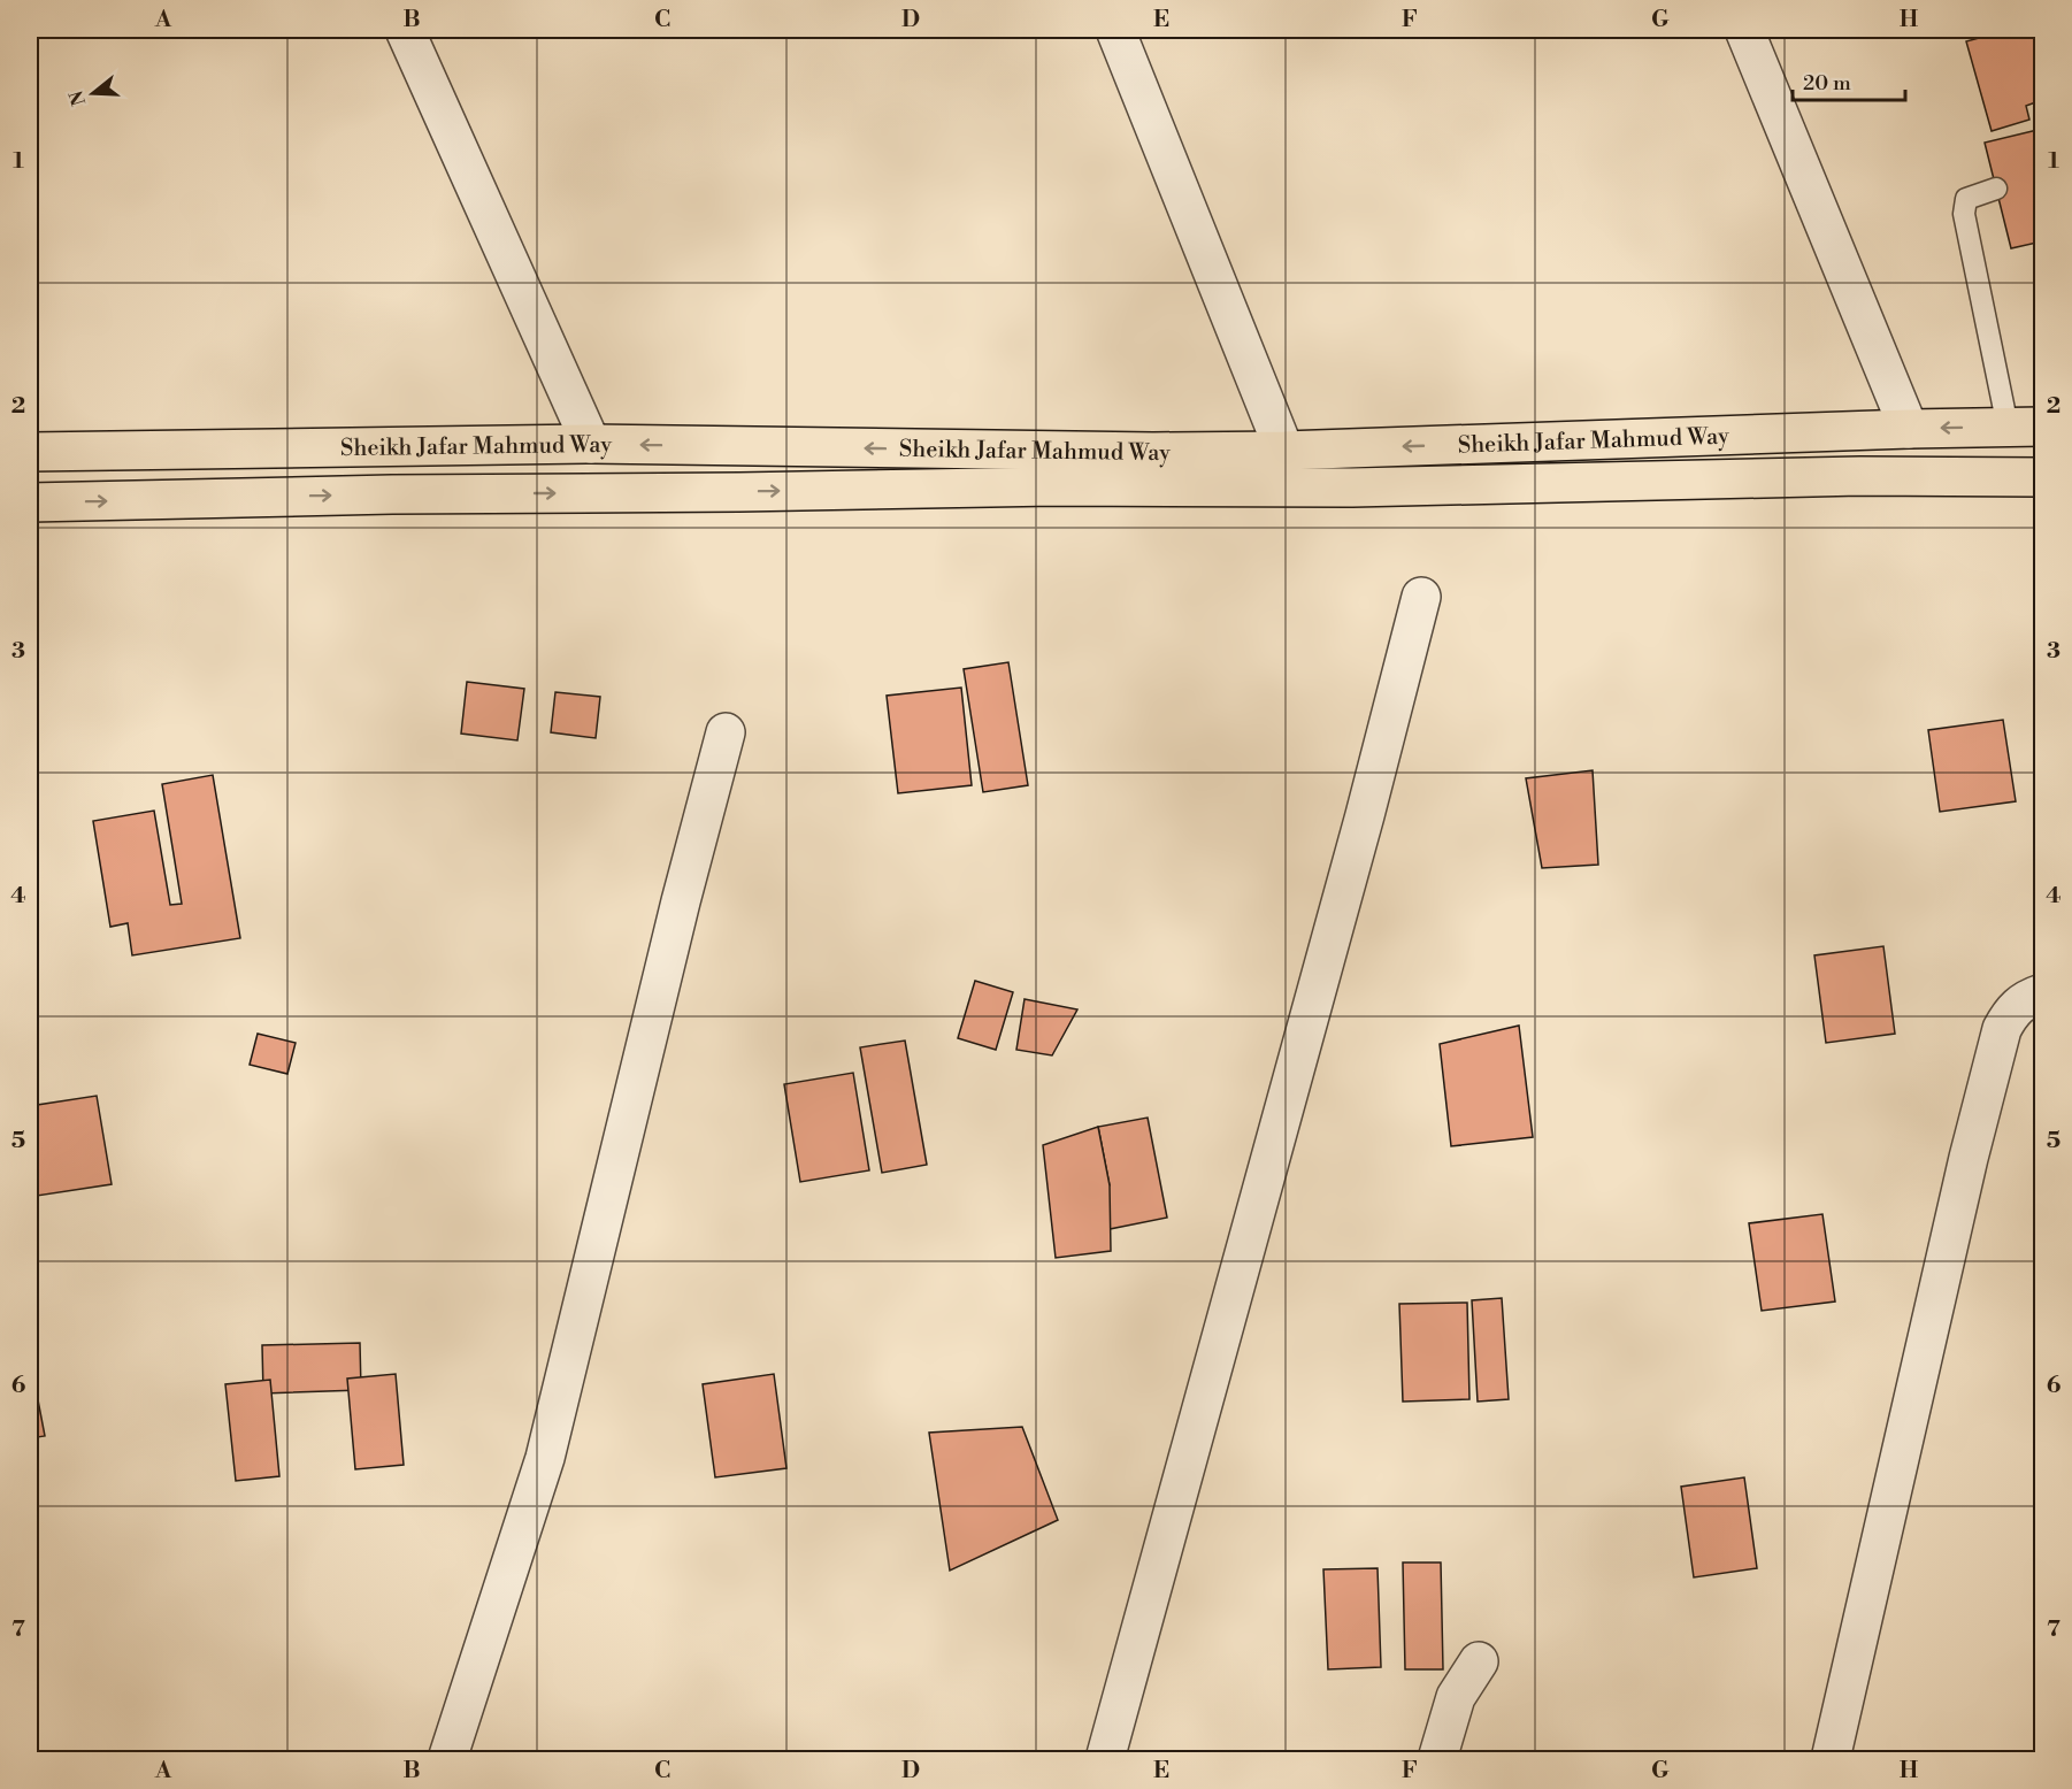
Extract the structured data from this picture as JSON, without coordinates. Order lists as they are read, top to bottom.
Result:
{
  "streets": {
    "main road": ["Sheikh Jafar Mahmud Way"]
  },
  "scale_bar": "20 m",
  "north": "left",
  "grid": {
    "columns": [
      "A",
      "B",
      "C",
      "D",
      "E",
      "F",
      "G",
      "H"
    ],
    "rows": [
      "1",
      "2",
      "3",
      "4",
      "5",
      "6",
      "7"
    ]
  }
}
